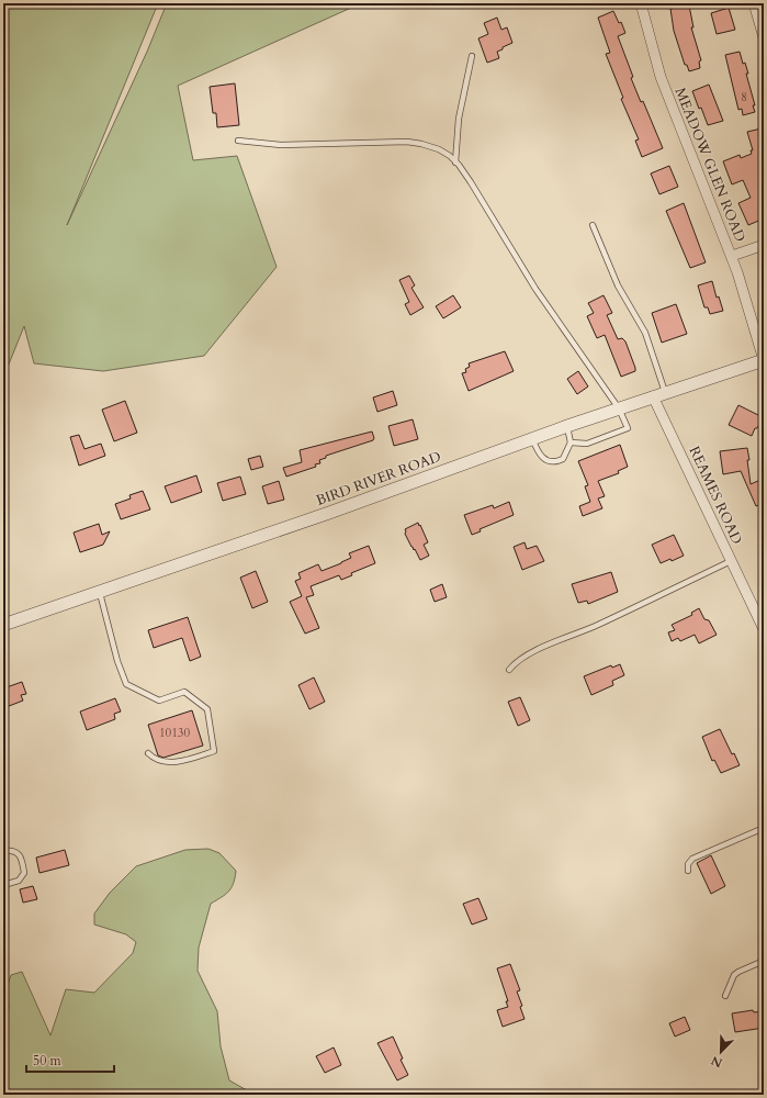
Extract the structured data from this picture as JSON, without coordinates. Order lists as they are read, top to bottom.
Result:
{
  "streets": {
    "street": ["MEADOW GLEN ROAD", "BIRD RIVER ROAD", "REAMES ROAD"]
  },
  "crossings": [
    ["MEADOW GLEN ROAD", "BIRD RIVER ROAD"],
    ["BIRD RIVER ROAD", "REAMES ROAD"]
  ],
  "house_numbers": ["8", "10130"],
  "scale_bar": "50 m",
  "north": "bottom left"
}
